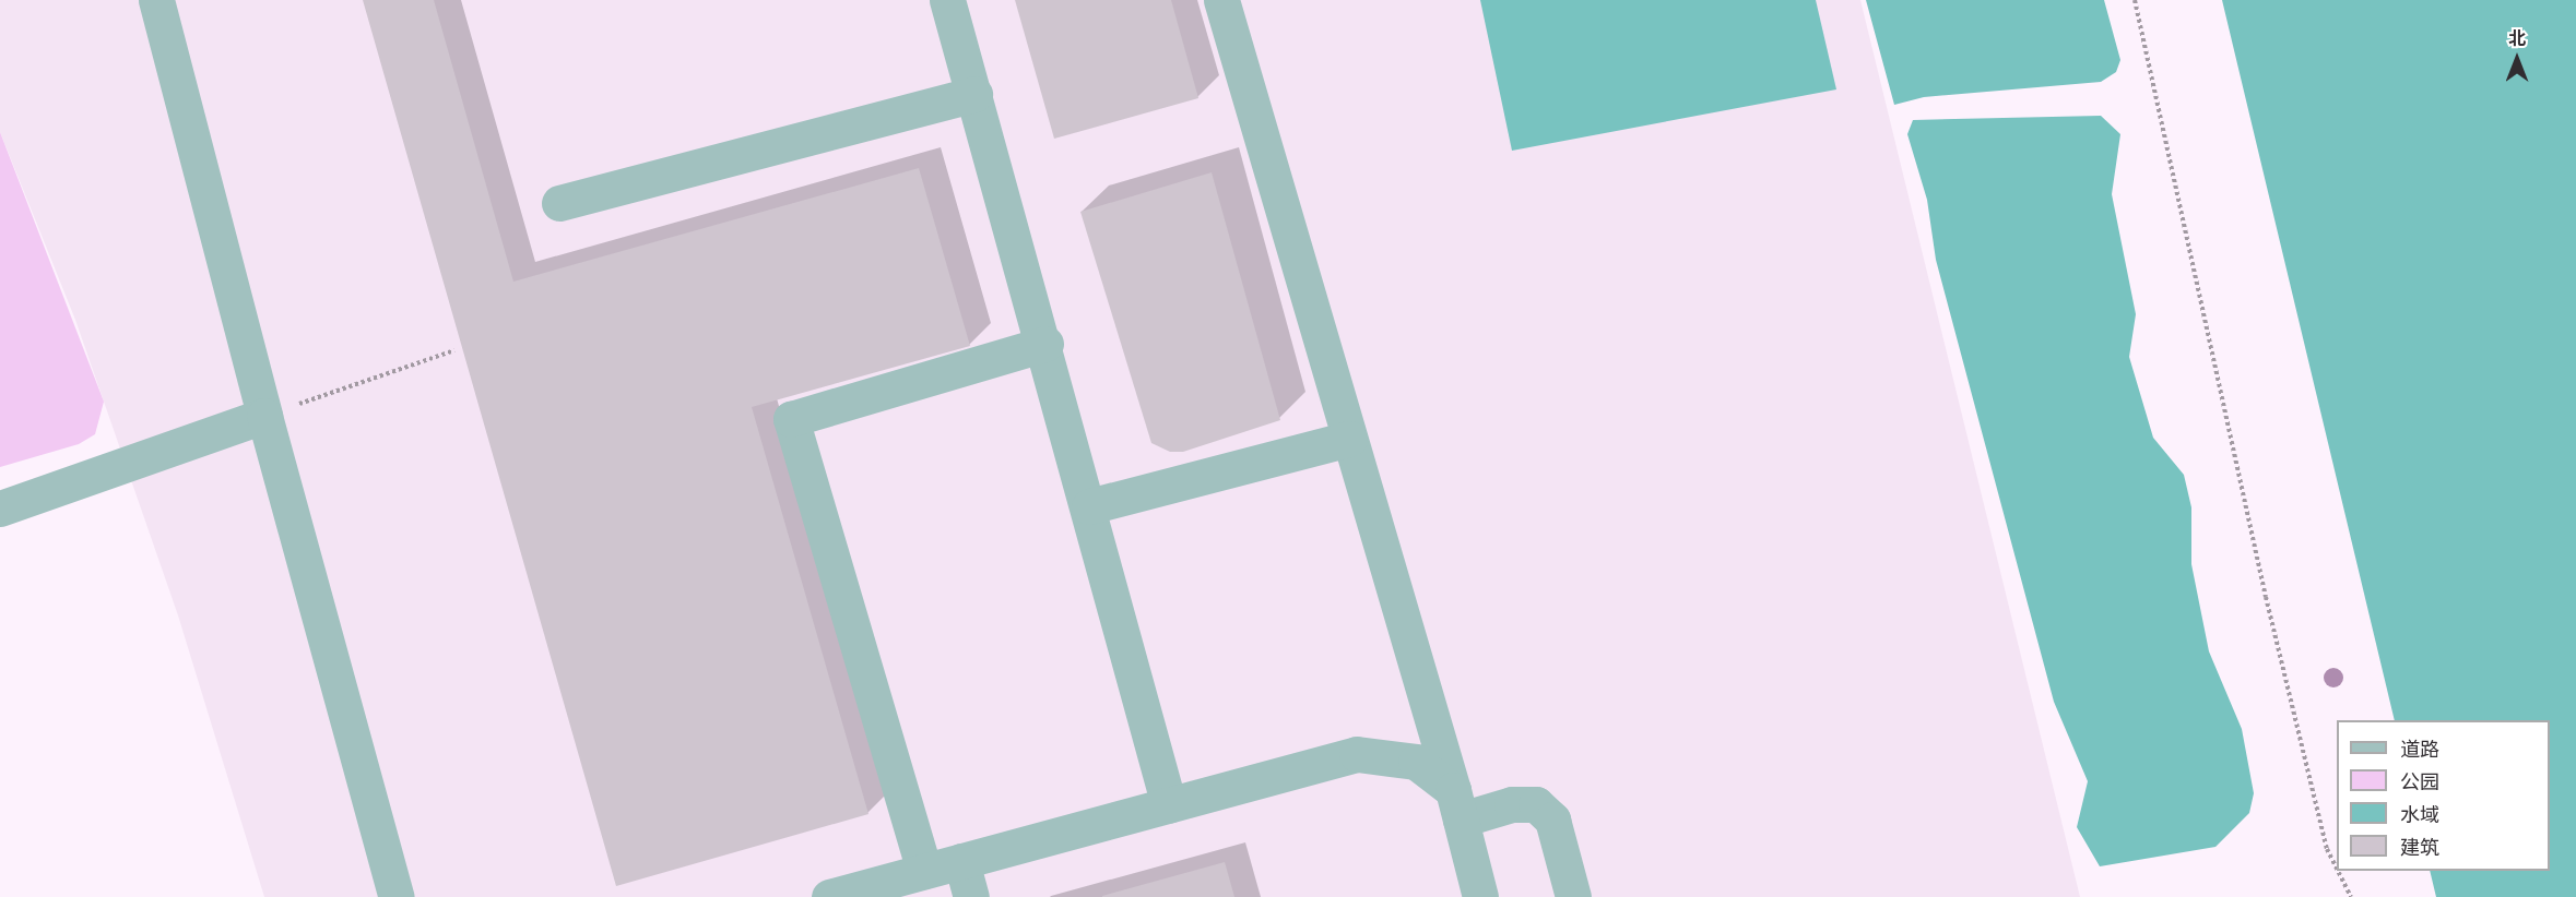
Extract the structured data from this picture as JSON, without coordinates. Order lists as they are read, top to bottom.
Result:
{
  "legend": [
    "道路",
    "公园",
    "水域",
    "建筑"
  ],
  "north": "top"
}
